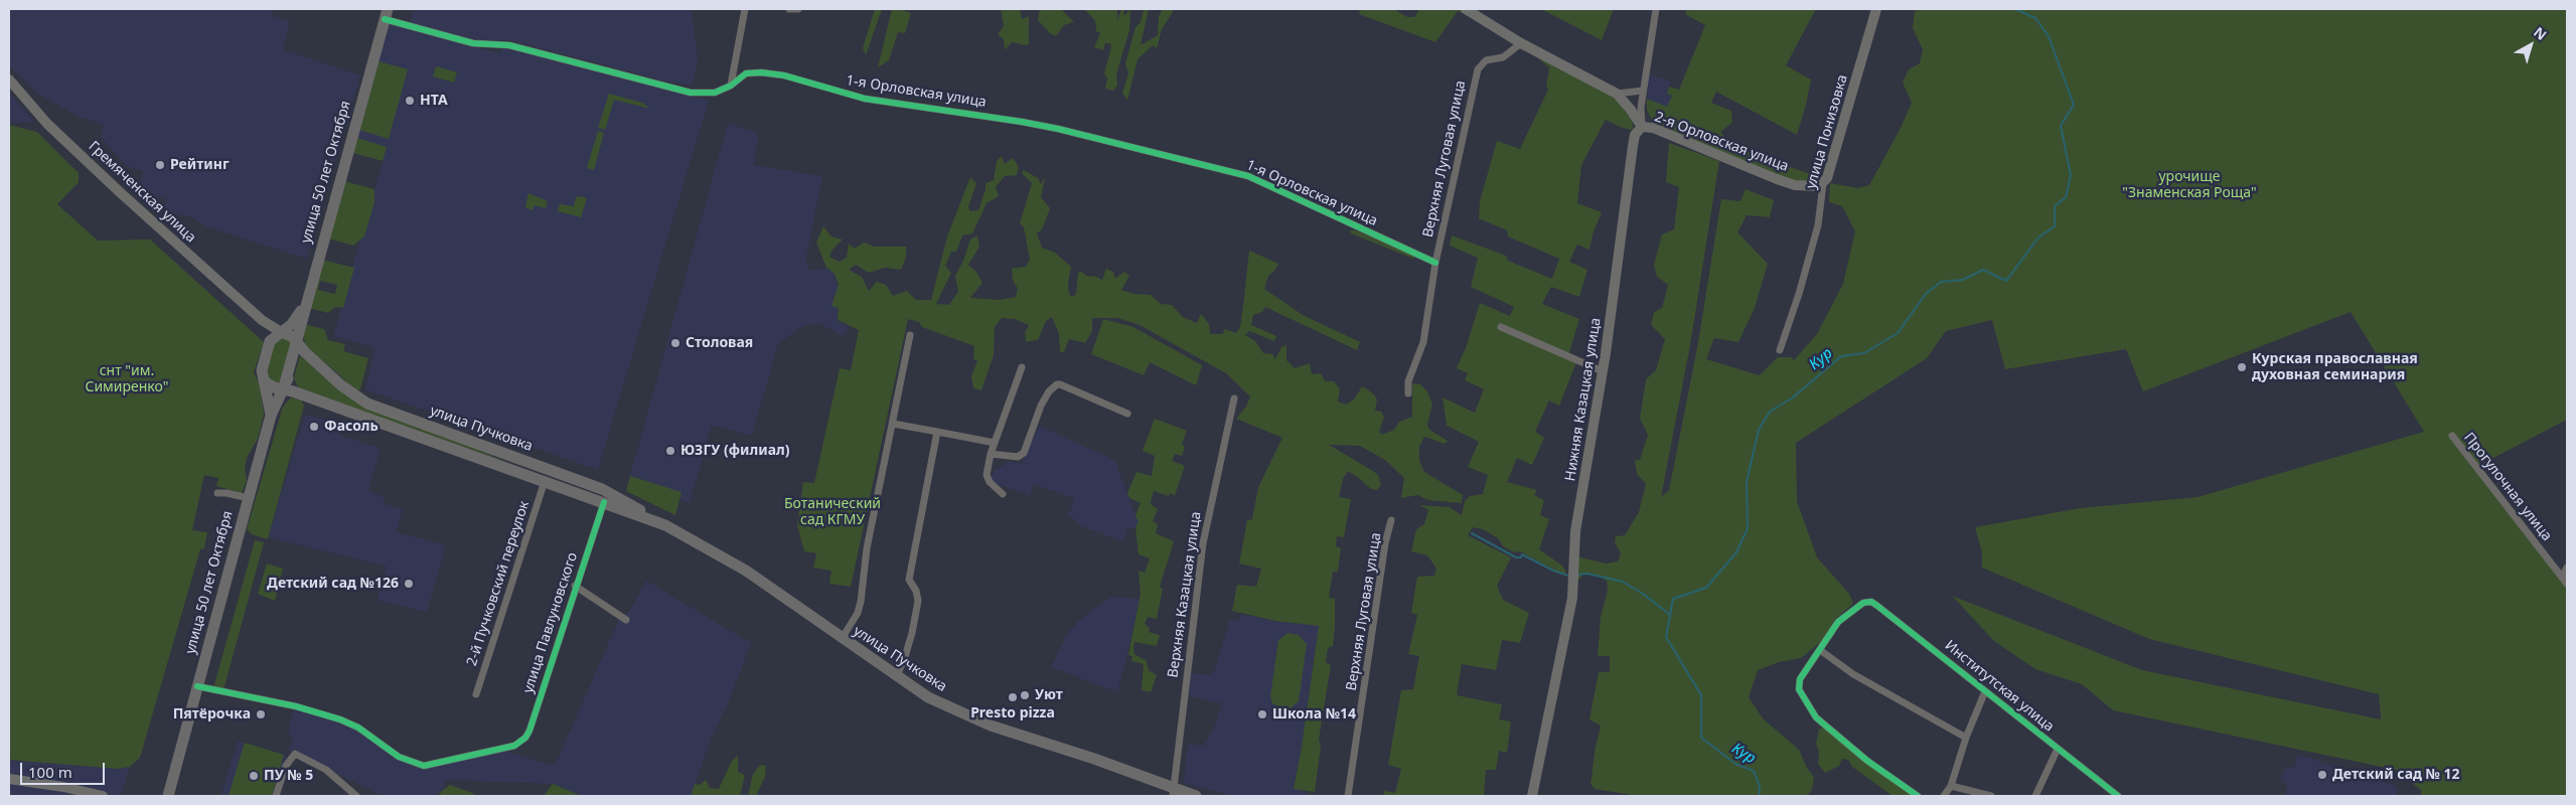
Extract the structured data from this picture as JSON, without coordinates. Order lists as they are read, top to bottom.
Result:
{
  "streets": {
    "main road": [
      "улица Понизовка",
      "2-я Орловская улица",
      "улица 50 лет Октября",
      "Гремяченская улица",
      "Нижняя Казацкая улица",
      "улица Пучковка"
    ],
    "street": [
      "1-я Орловская улица",
      "Верхняя Луговая улица",
      "Прогулочная улица",
      "2-й Пучковский переулок",
      "Верхняя Казацкая улица",
      "улица Павлуновского",
      "Институтская улица"
    ]
  },
  "crossings": [
    ["1-я Орловская улица", "Верхняя Луговая улица"],
    ["1-я Орловская улица", "улица 50 лет Октября"],
    ["улица Понизовка", "2-я Орловская улица"],
    ["2-я Орловская улица", "Верхняя Луговая улица"],
    ["2-я Орловская улица", "Нижняя Казацкая улица"],
    ["улица 50 лет Октября", "улица Пучковка"],
    ["улица 50 лет Октября", "улица Павлуновского"],
    ["Гремяченская улица", "улица Пучковка"],
    ["улица Пучковка", "2-й Пучковский переулок"],
    ["улица Пучковка", "Верхняя Казацкая улица"],
    ["улица Пучковка", "улица Павлуновского"]
  ],
  "water": ["Кур"],
  "parks": ["урочище \"Знаменская Роща\"", "снт \"им. Симиренко\"", "Ботанический сад КГМУ"],
  "places": [
    "НТА",
    "Рейтинг",
    "Столовая",
    "Курская православная духовная семинария",
    "Фасоль",
    "ЮЗГУ (филиал)",
    "Детский сад №126",
    "Уют",
    "Presto pizza",
    "Пятёрочка",
    "Школа №14",
    "Детский сад № 12",
    "ПУ № 5"
  ],
  "scale_bar": "100 m",
  "north": "top right"
}
